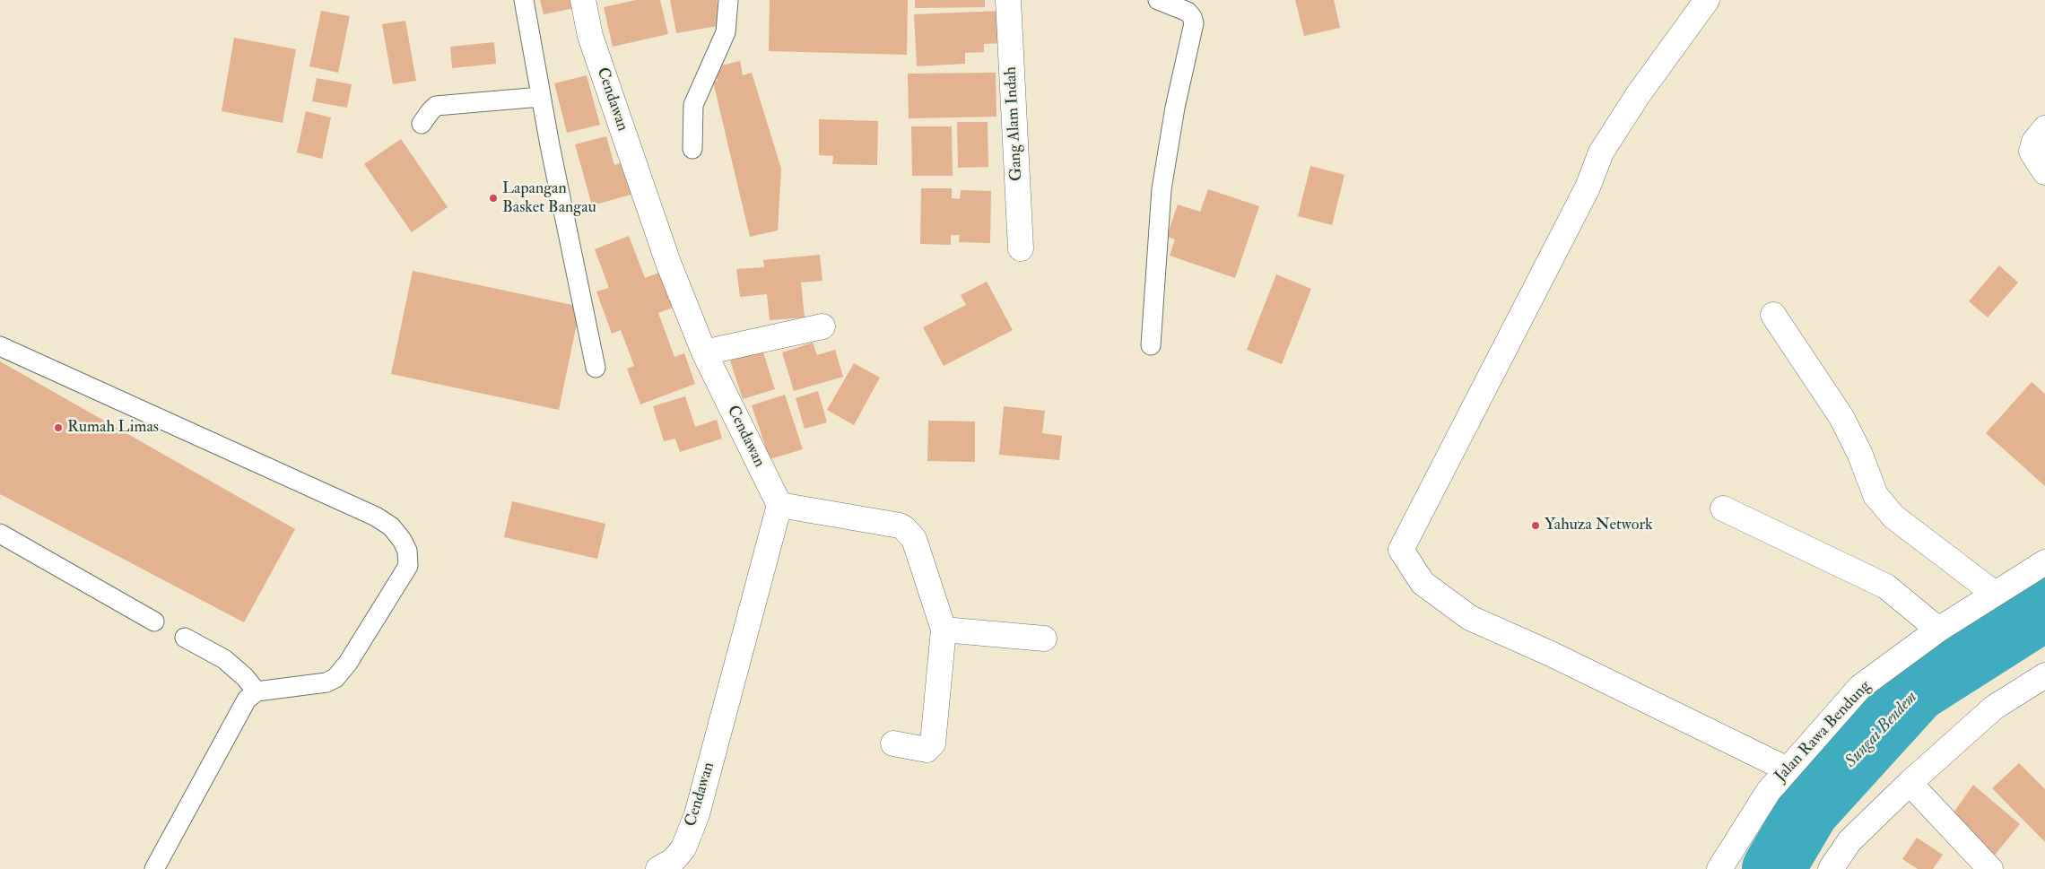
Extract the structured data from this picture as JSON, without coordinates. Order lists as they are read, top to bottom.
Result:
{
  "streets": {
    "street": ["Cendawan", "Gang Alam Indah", "Jalan Rawa Bendung"]
  },
  "water": ["Sungai Bendem"],
  "places": ["Lapangan Basket Bangau", "Rumah Limas", "Yahuza Network"]
}
